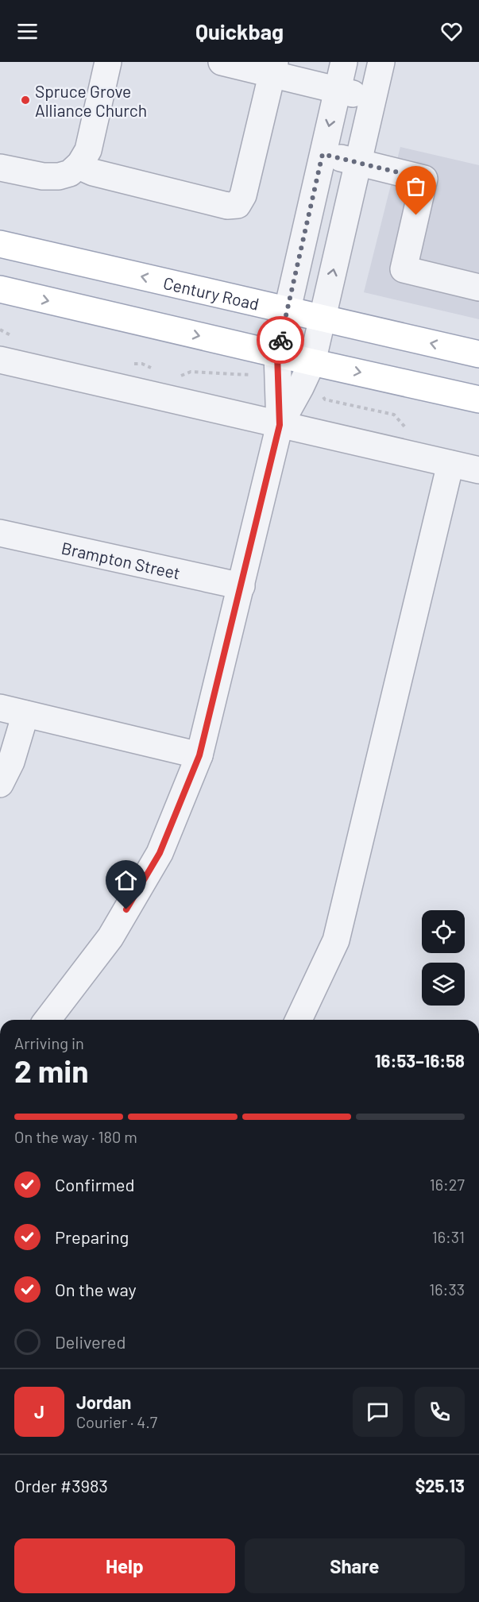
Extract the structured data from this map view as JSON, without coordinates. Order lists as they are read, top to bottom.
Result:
{
  "streets": {
    "main road": ["Century Road"],
    "street": ["Brampton Street"]
  },
  "places": ["Spruce Grove Alliance Church"],
  "page": {
    "header": "Quickbag",
    "heading": ["2 min", "Arriving in", "16:53–16:58"],
    "panel": [
      "Jordan",
      "Courier · 4.7",
      "Order #3983",
      "$25.13"
    ],
    "bar": "On the way · 180 m",
    "list": [
      ["Confirmed", "16:27"],
      ["Preparing", "16:31"],
      ["On the way", "16:33"],
      "Delivered"
    ],
    "round": "J",
    "buttons": ["Help", "Share"]
  }
}
